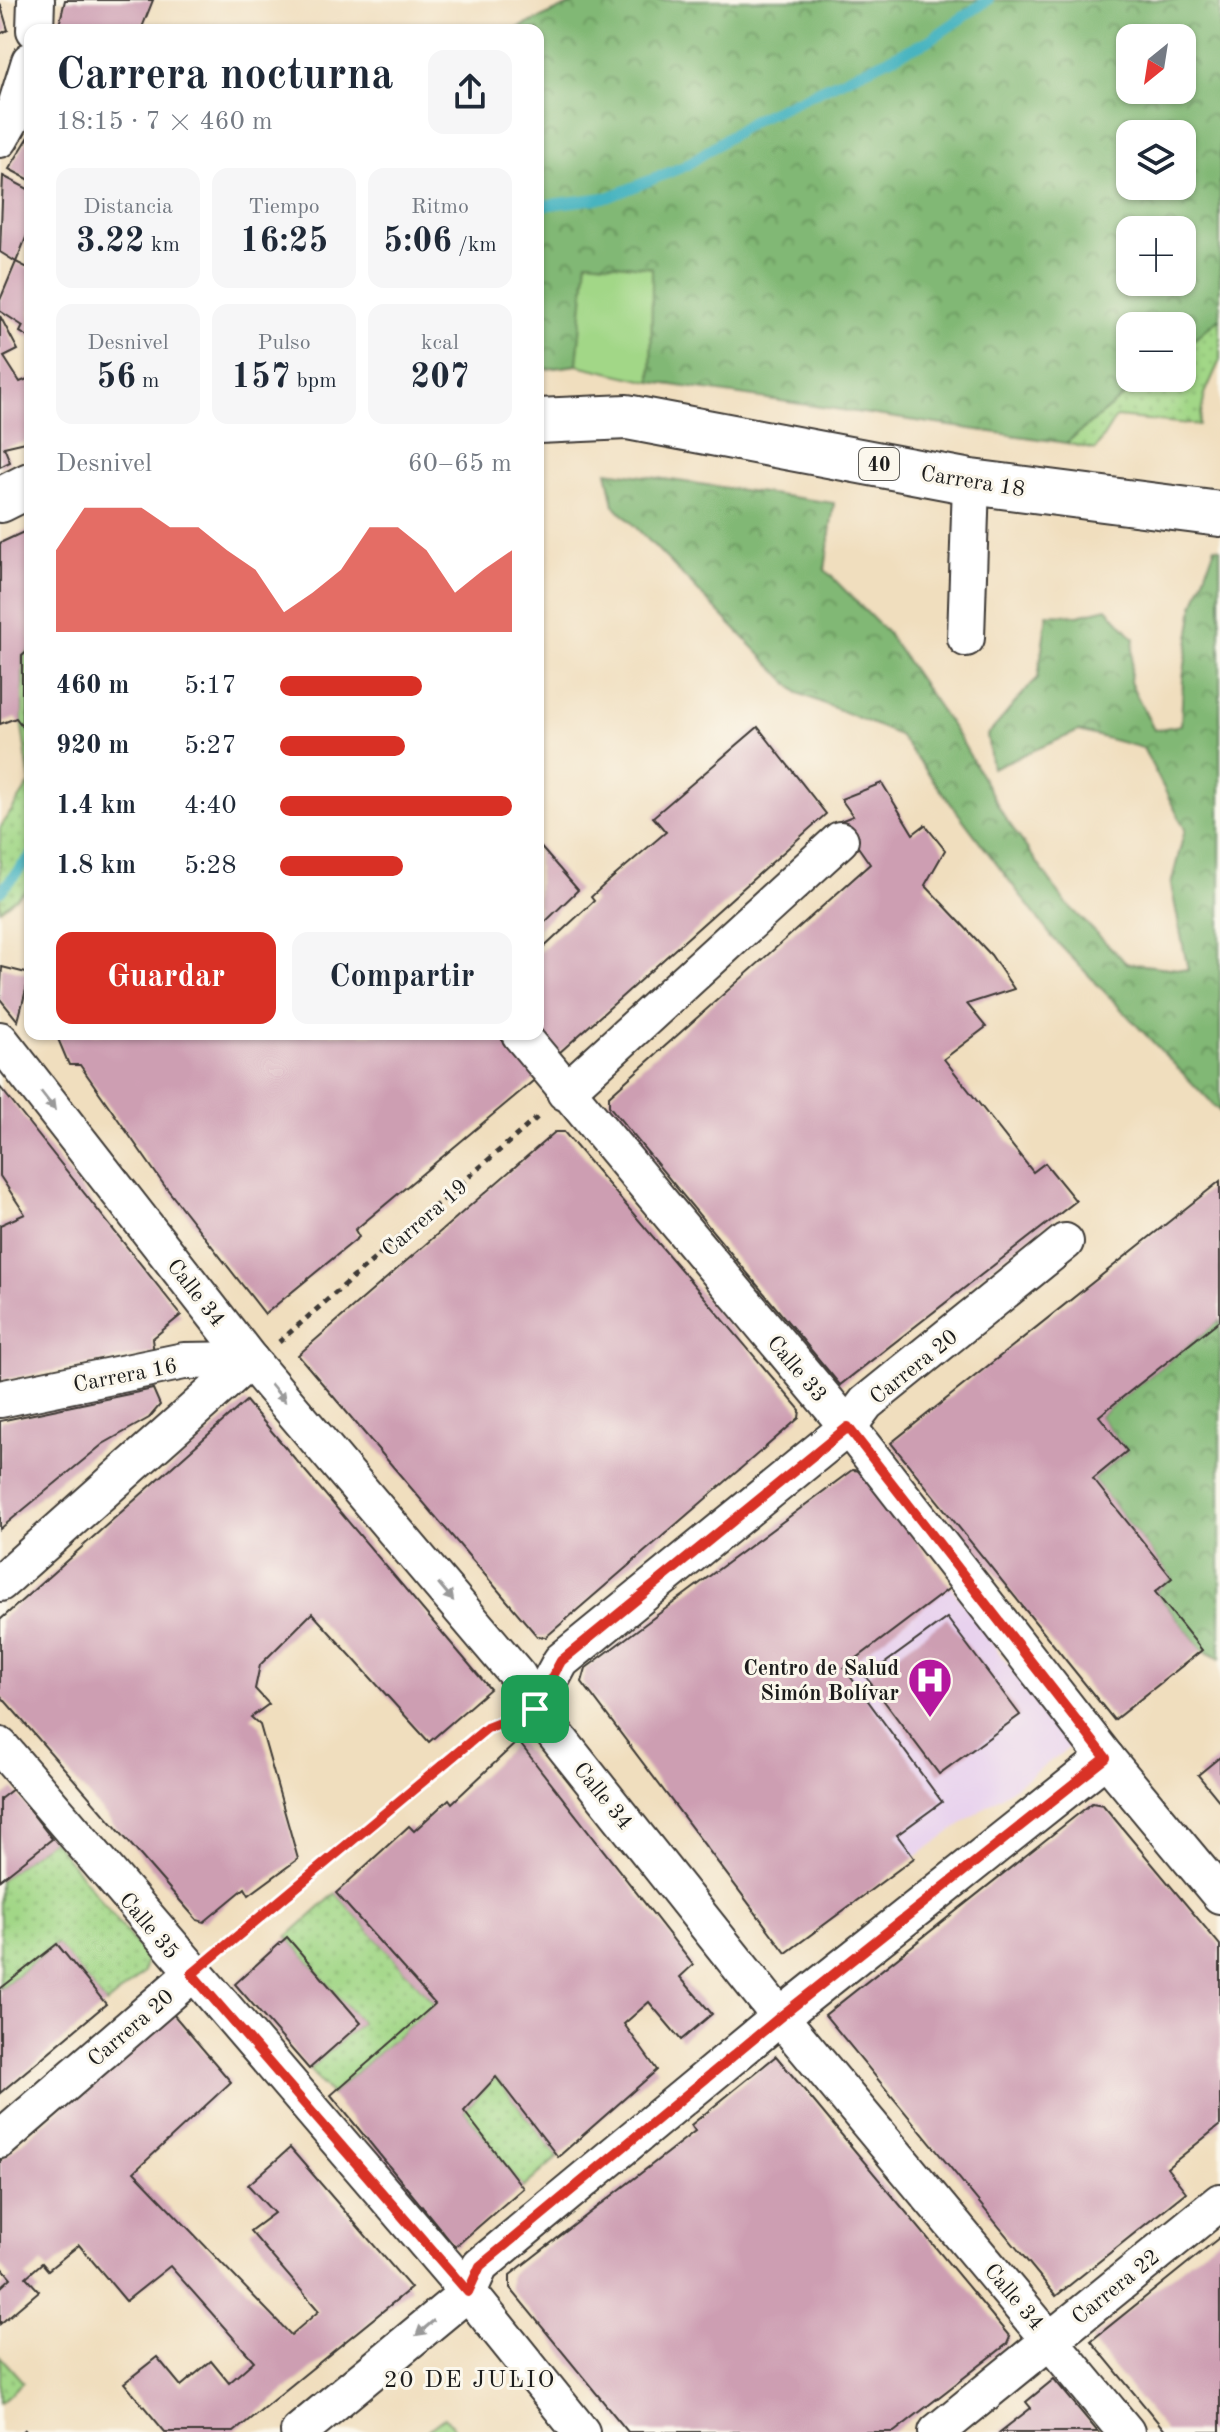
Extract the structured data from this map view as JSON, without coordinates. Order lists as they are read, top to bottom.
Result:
{
  "streets": {
    "highway": ["40", "Carrera 18"],
    "street": [
      "Calle 34",
      "Carrera 20",
      "Calle 33",
      "Carrera 16",
      "Calle 35",
      "Carrera 22"
    ],
    "path": ["Carrera 19"]
  },
  "crossings": [
    ["Carrera 19", "Calle 34"],
    ["Carrera 19", "Calle 33"],
    ["Carrera 19", "Carrera 16"],
    ["Calle 34", "Carrera 20"],
    ["Calle 34", "Carrera 16"],
    ["Calle 34", "Carrera 22"],
    ["Carrera 20", "Calle 33"],
    ["Carrera 20", "Calle 35"]
  ],
  "one_way": ["Calle 34"],
  "districts": ["20 DE JULIO"],
  "places": {
    "hospital": ["Centro de Salud Simón Bolívar"]
  },
  "north": "bottom left",
  "page": {
    "map_buttons": ["+", "−"],
    "heading": ["Carrera nocturna", "18:15 · 7 × 460 m"],
    "stats": [
      ["Distancia", "3.22 km"],
      ["Tiempo", "16:25"],
      ["Ritmo", "5:06 /km"],
      ["Desnivel", "56 m"],
      ["Pulso", "157 bpm"],
      ["kcal", "207"]
    ],
    "chart": ["Desnivel", "60–65 m"],
    "list": [
      {
        "name": "460 m",
        "note": "5:17"
      },
      {
        "name": "920 m",
        "note": "5:27"
      },
      {
        "name": "1.4 km",
        "note": "4:40"
      },
      {
        "name": "1.8 km",
        "note": "5:28"
      }
    ],
    "buttons": ["Guardar", "Compartir"]
  }
}
